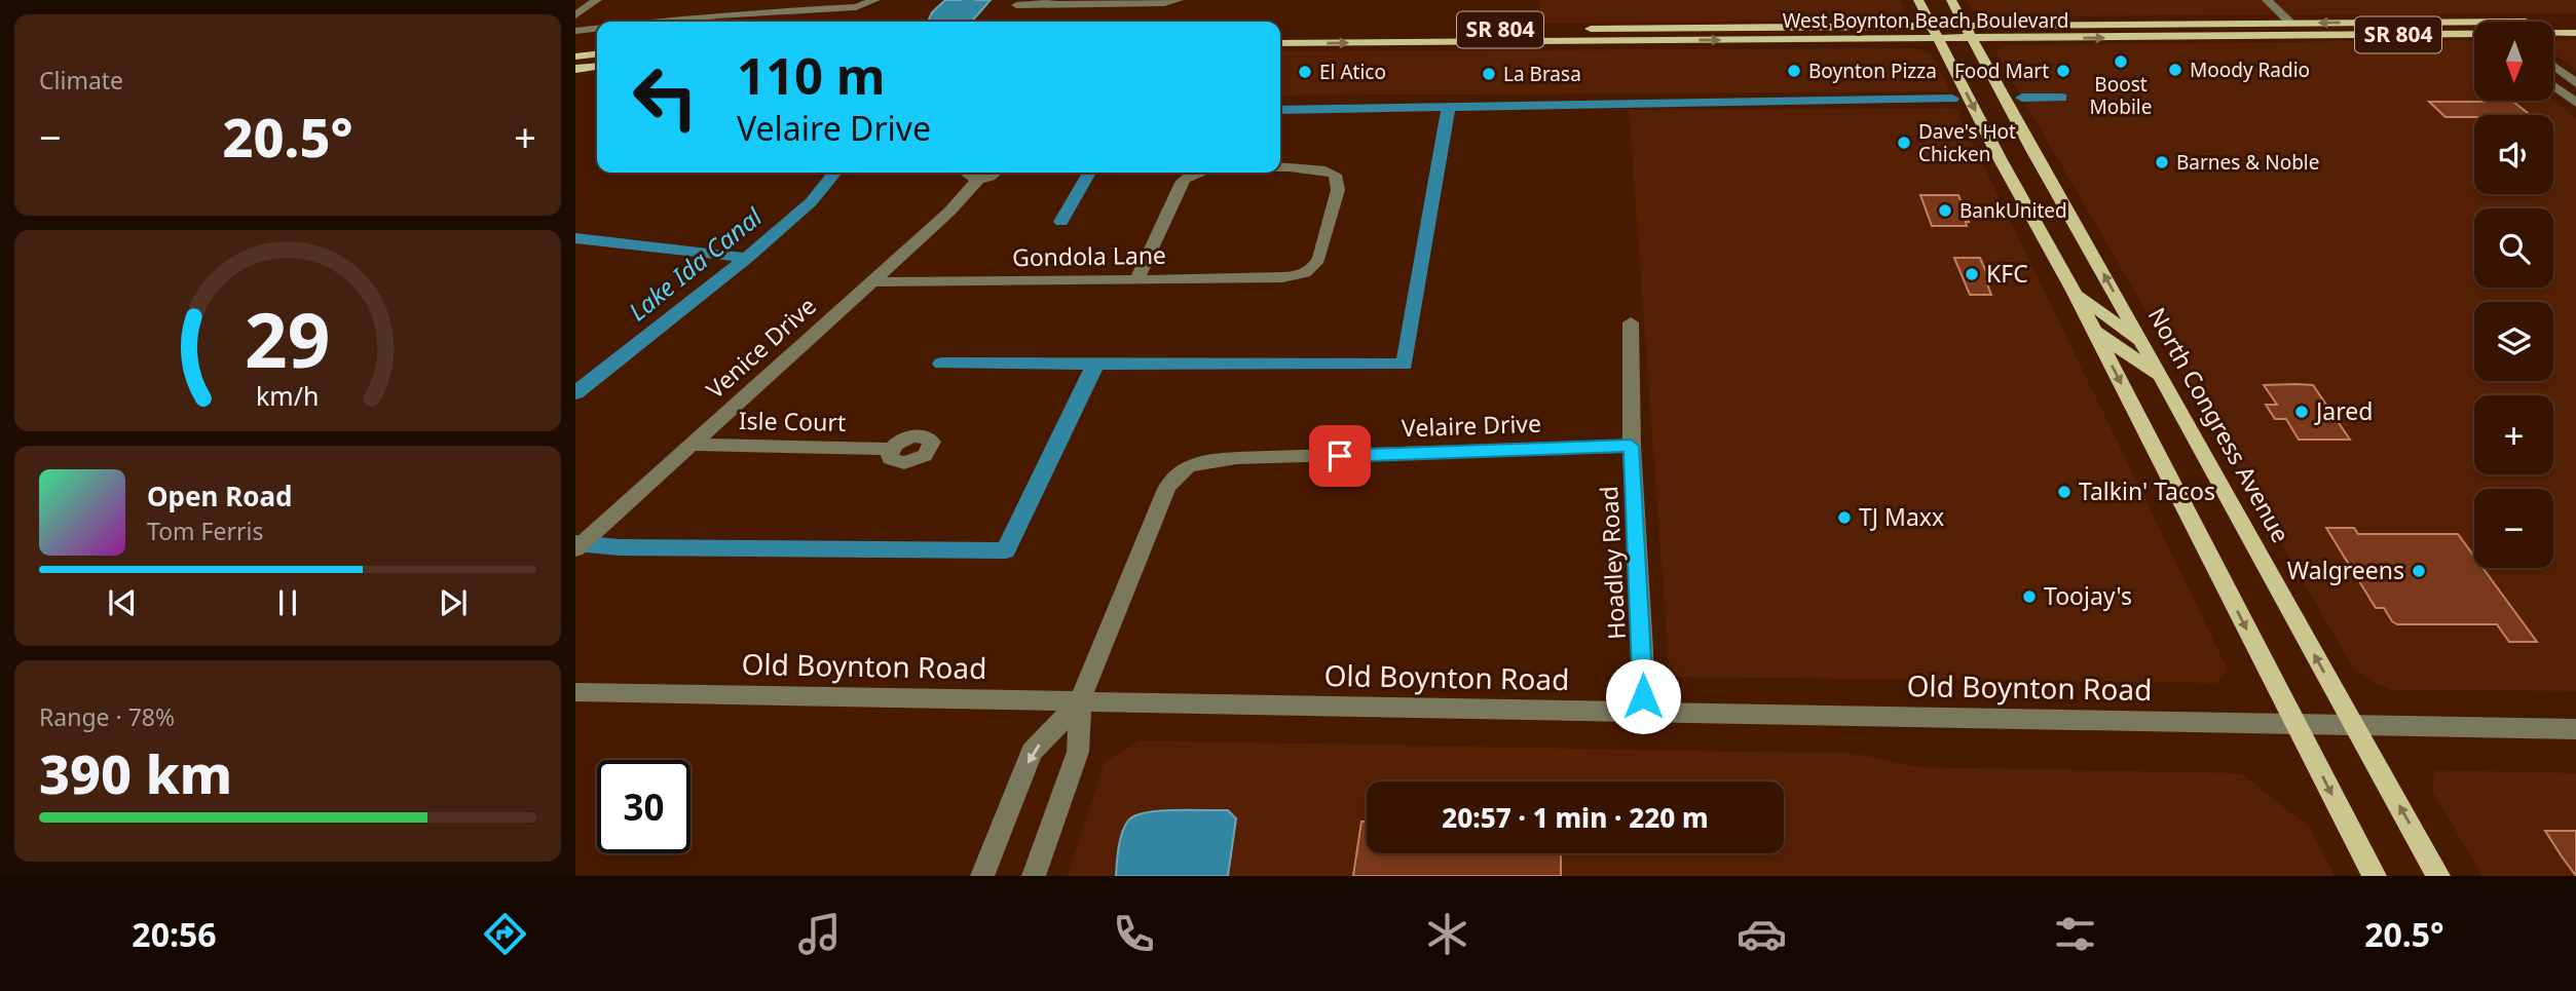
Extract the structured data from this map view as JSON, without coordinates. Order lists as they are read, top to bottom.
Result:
{
  "streets": {
    "main road": ["West Boynton Beach Boulevard", "SR 804", "North Congress Avenue"],
    "street": [
      "Gondola Lane",
      "Venice Drive",
      "Isle Court",
      "Velaire Drive",
      "Hoadley Road",
      "Old Boynton Road"
    ]
  },
  "crossings": [
    ["West Boynton Beach Boulevard", "North Congress Avenue"],
    ["Gondola Lane", "Venice Drive"],
    ["Venice Drive", "Isle Court"],
    ["North Congress Avenue", "Old Boynton Road"],
    ["Velaire Drive", "Hoadley Road"],
    ["Velaire Drive", "Old Boynton Road"],
    ["Hoadley Road", "Old Boynton Road"]
  ],
  "water": ["Lake Ida Canal"],
  "places": [
    "Boost Mobile",
    "Moody Radio",
    "Boynton Pizza",
    "Food Mart",
    "El Atico",
    "La Brasa",
    "Dave's Hot Chicken",
    "Barnes & Noble",
    "BankUnited",
    "KFC",
    "Jared",
    "Talkin' Tacos",
    "TJ Maxx",
    "Walgreens",
    "Toojay's"
  ],
  "north": "bottom",
  "page": {
    "tile": [
      "Climate",
      ["Range · 78%", "390 km"]
    ],
    "map_buttons": ["+", "−"],
    "turn": ["110 m", "Velaire Drive"],
    "heat": ["−", "20.5°", "+"],
    "song": ["Open Road", "Tom Ferris"],
    "limit": "30",
    "trip": "20:57 · 1 min · 220 m",
    "tabs": ["20:56", "20.5°"],
    "gauge": ["29", "km/h"]
  }
}
